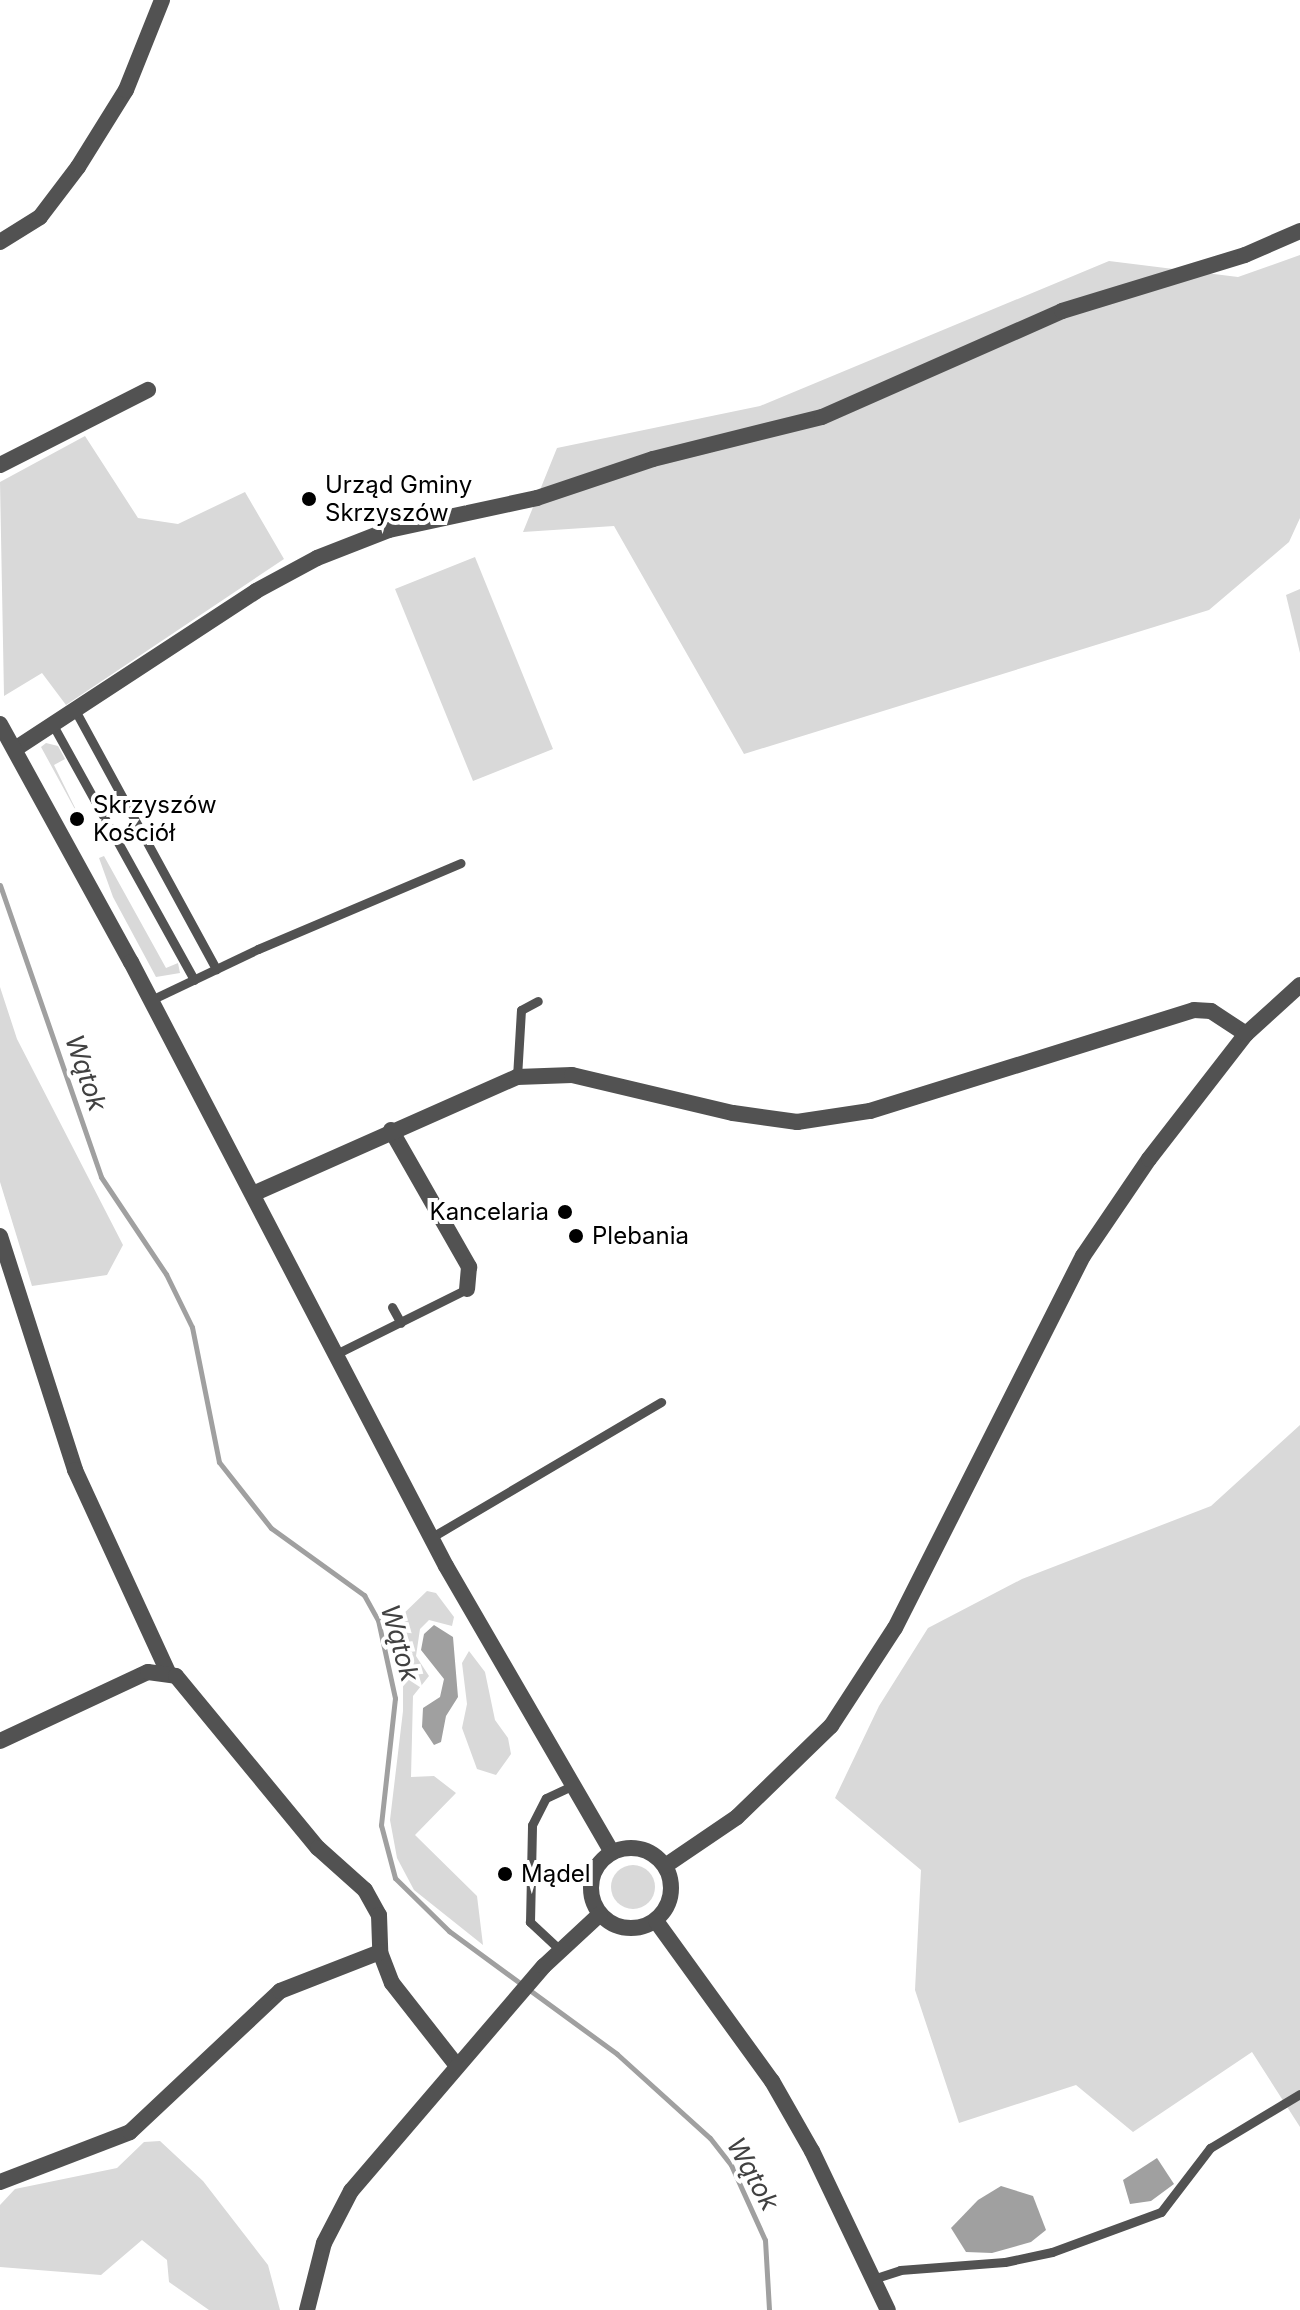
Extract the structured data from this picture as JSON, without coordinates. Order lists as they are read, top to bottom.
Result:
{
  "water": ["Wątok"],
  "places": [
    "Urząd Gminy Skrzyszów",
    "Skrzyszów Kościół",
    "Kancelaria",
    "Plebania",
    "Mądel"
  ]
}
